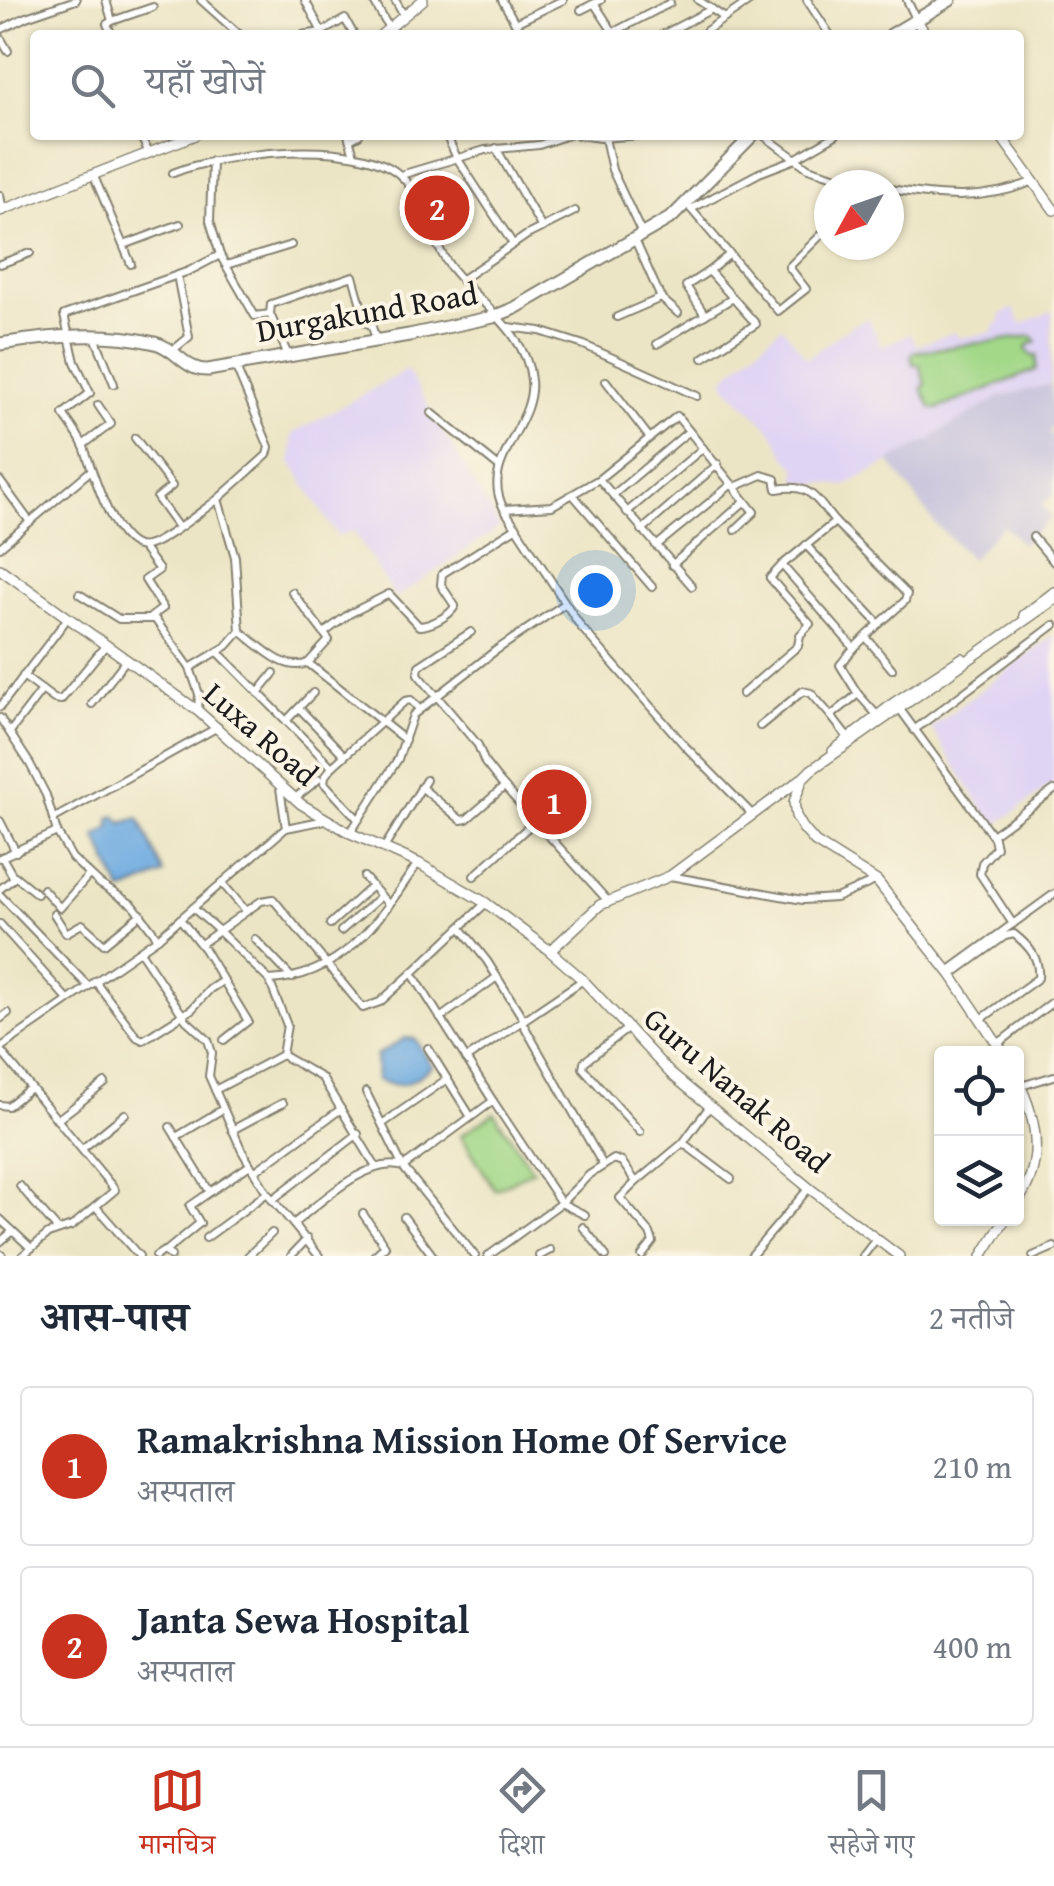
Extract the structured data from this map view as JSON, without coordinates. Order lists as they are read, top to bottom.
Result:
{
  "streets": {
    "main road": ["Durgakund Road"],
    "street": ["Luxa Road", "Guru Nanak Road"]
  },
  "crossings": [
    ["Luxa Road", "Guru Nanak Road"]
  ],
  "north": "bottom left",
  "page": {
    "search": "यहाँ खोजें",
    "pins": ["2", "1"],
    "heading": ["आस-पास", "2 नतीजे"],
    "list": [
      {
        "mark": "1",
        "name": "Ramakrishna Mission Home Of Service",
        "note": "अस्पताल",
        "value": "210 m"
      },
      {
        "mark": "2",
        "name": "Janta Sewa Hospital",
        "note": "अस्पताल",
        "value": "400 m"
      }
    ],
    "nav": ["मानचित्र", "दिशा", "सहेजे गए"]
  }
}
